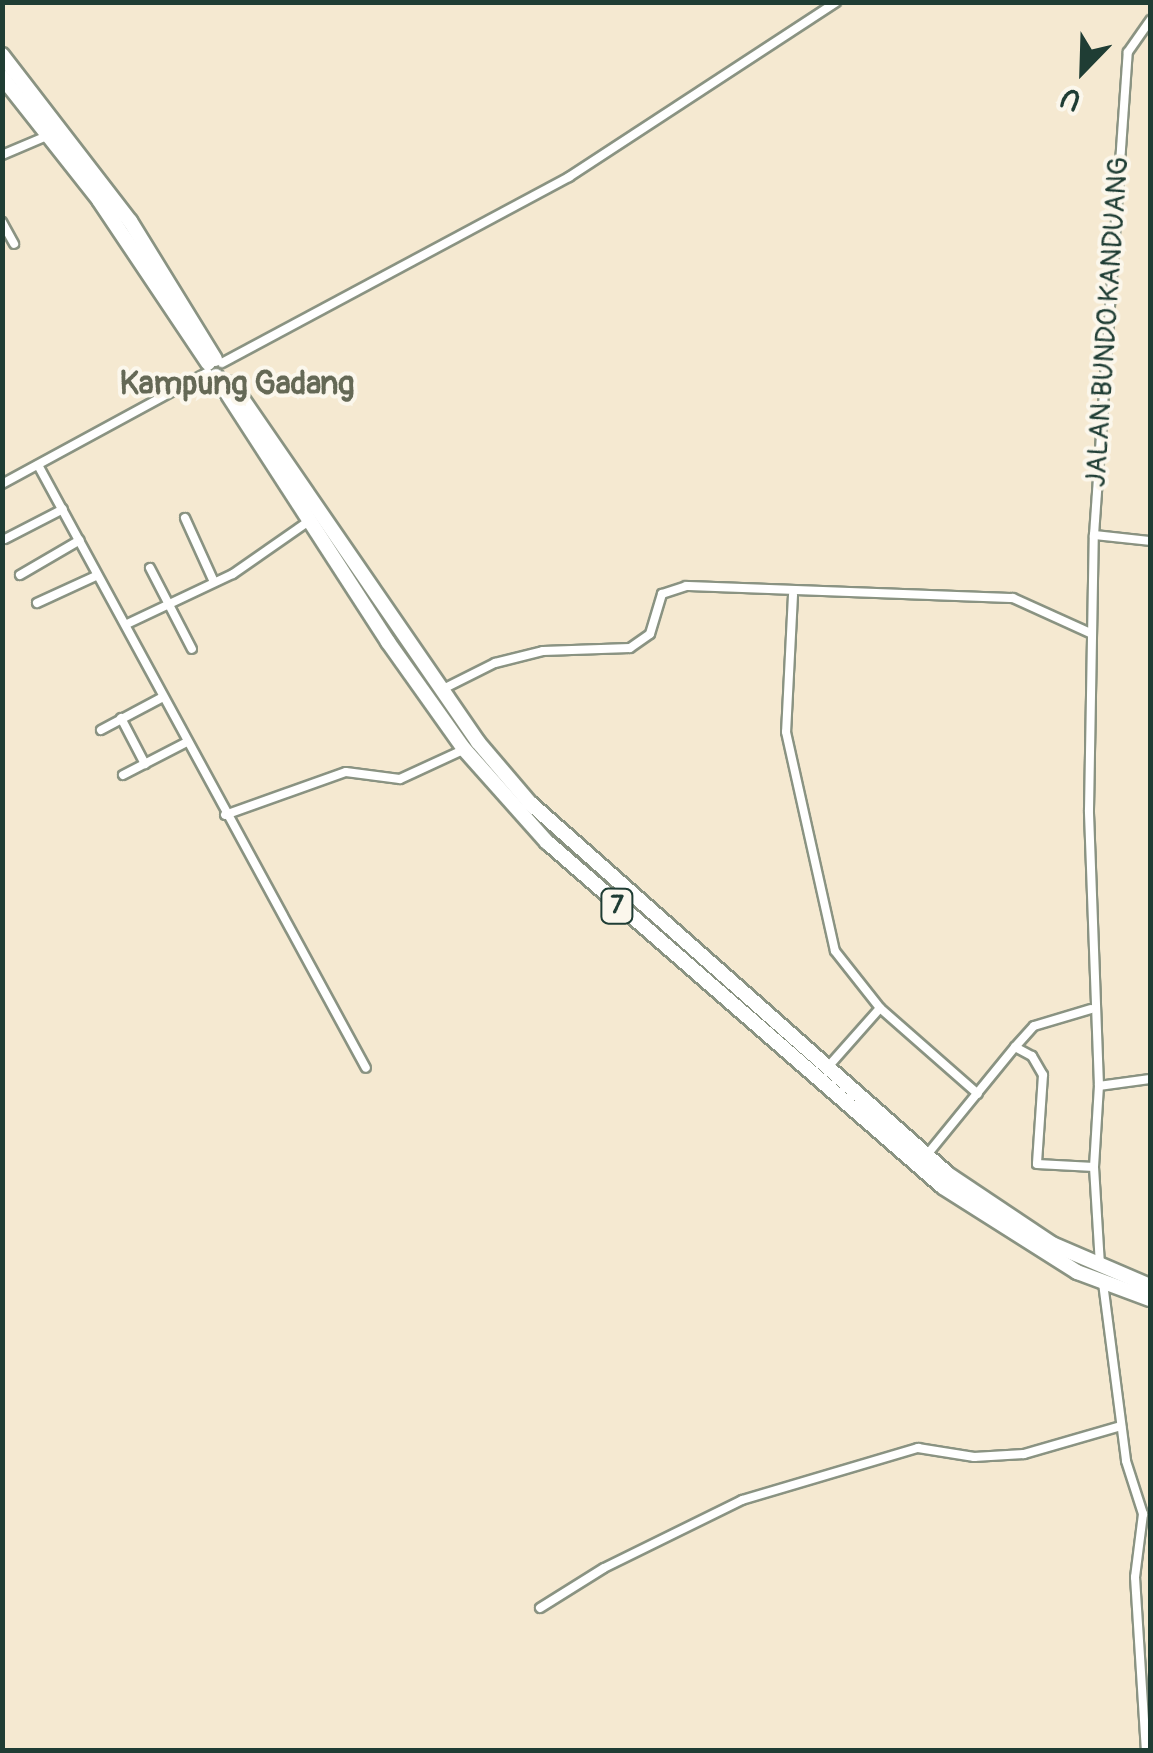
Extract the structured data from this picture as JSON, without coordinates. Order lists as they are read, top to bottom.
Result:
{
  "streets": {
    "highway": ["7"],
    "street": ["JALAN BUNDO KANDUANG"]
  },
  "crossings": [
    ["JALAN BUNDO KANDUANG", "7"]
  ],
  "districts": ["Kampung Gadang"],
  "north": "bottom left"
}
